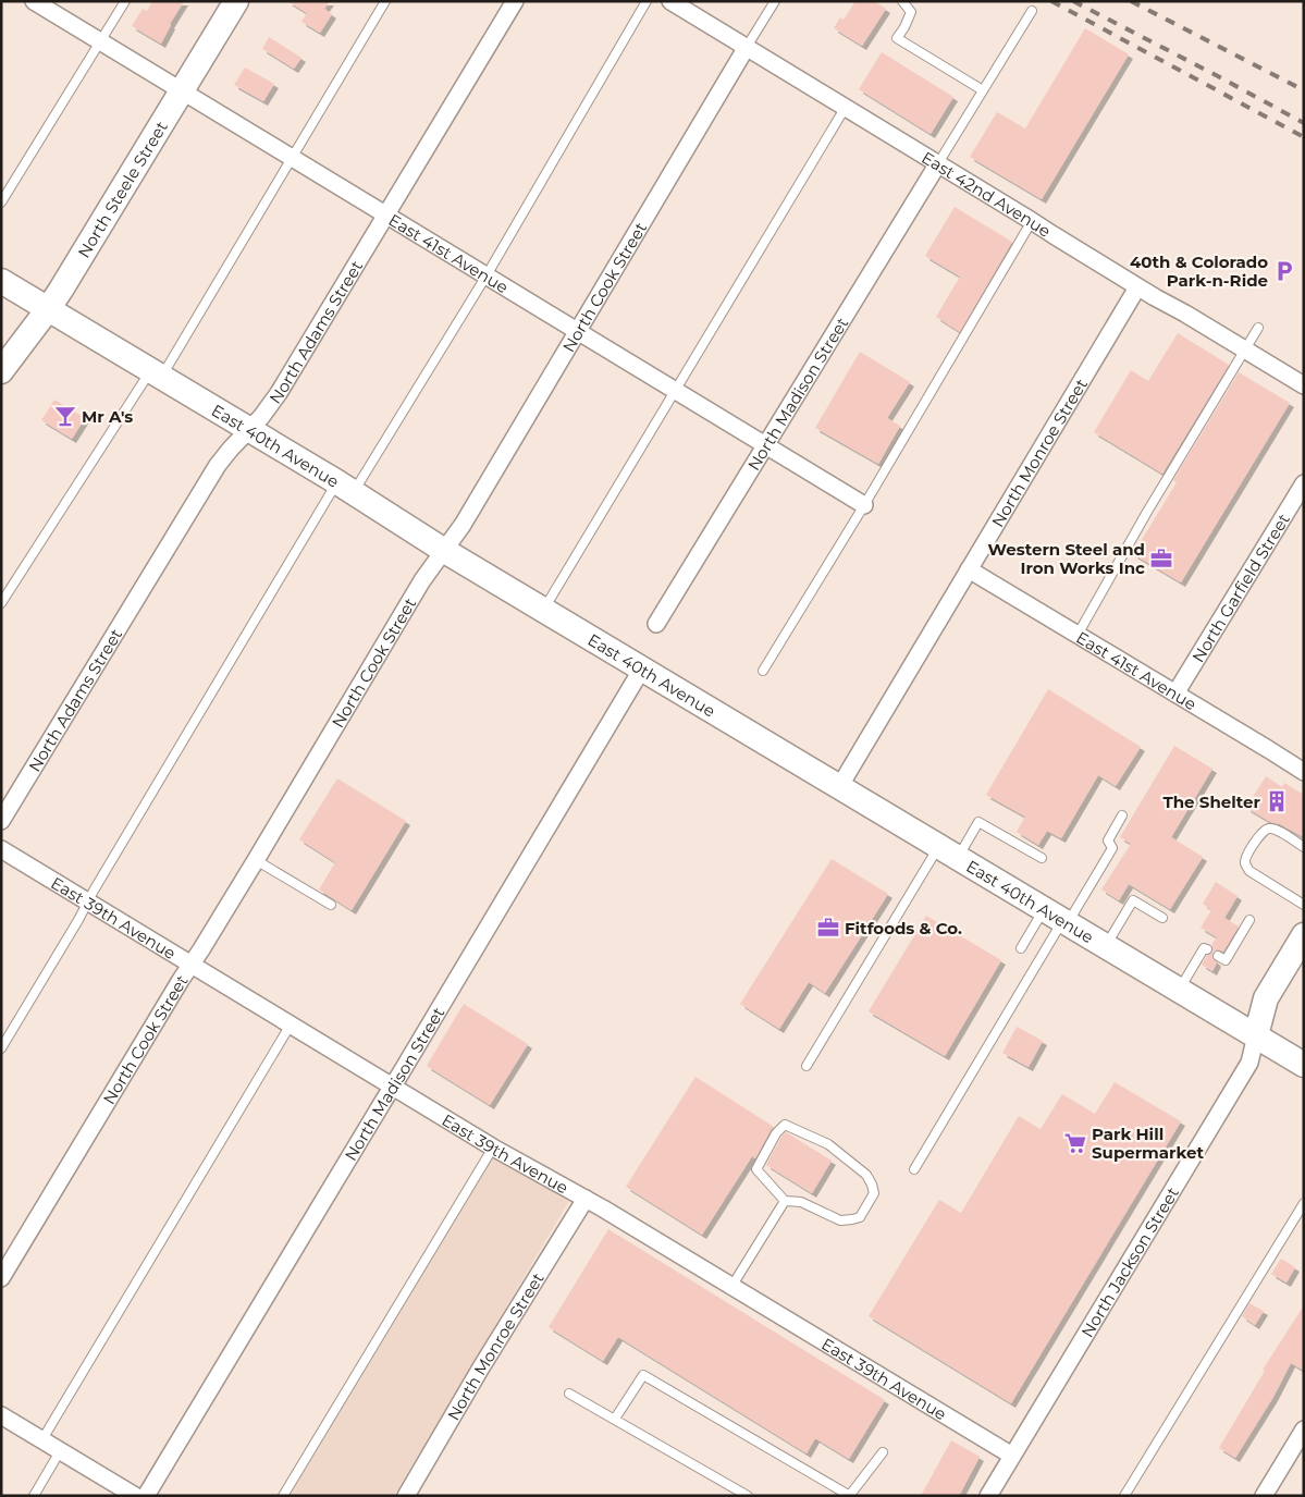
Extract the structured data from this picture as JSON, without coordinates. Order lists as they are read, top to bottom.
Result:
{
  "streets": {
    "street": [
      "North Steele Street",
      "East 42nd Avenue",
      "East 41st Avenue",
      "North Cook Street",
      "North Adams Street",
      "North Madison Street",
      "East 40th Avenue",
      "North Monroe Street",
      "North Garfield Street",
      "East 39th Avenue",
      "North Jackson Street"
    ]
  },
  "crossings": [
    ["North Steele Street", "East 41st Avenue"],
    ["North Steele Street", "East 40th Avenue"],
    ["East 42nd Avenue", "North Cook Street"],
    ["East 42nd Avenue", "North Madison Street"],
    ["East 42nd Avenue", "North Monroe Street"],
    ["East 41st Avenue", "North Cook Street"],
    ["East 41st Avenue", "North Adams Street"],
    ["East 41st Avenue", "North Madison Street"],
    ["East 41st Avenue", "North Monroe Street"],
    ["East 41st Avenue", "North Garfield Street"],
    ["North Cook Street", "East 40th Avenue"],
    ["North Cook Street", "East 39th Avenue"],
    ["North Adams Street", "East 40th Avenue"],
    ["North Madison Street", "East 40th Avenue"],
    ["North Madison Street", "East 39th Avenue"],
    ["East 40th Avenue", "North Monroe Street"],
    ["East 40th Avenue", "North Jackson Street"],
    ["North Monroe Street", "East 39th Avenue"],
    ["East 39th Avenue", "North Jackson Street"]
  ],
  "places": {
    "parking": ["40th & Colorado Park-n-Ride"],
    "bar": ["Mr A's"],
    "office": ["Western Steel and Iron Works Inc", "Fitfoods & Co."],
    "building": ["The Shelter"],
    "supermarket": ["Park Hill Supermarket"]
  }
}
